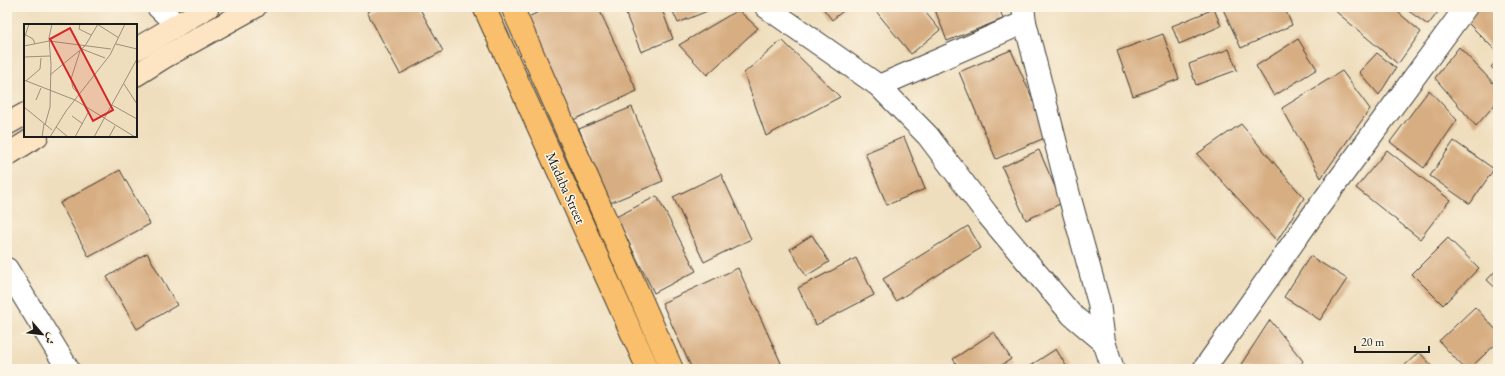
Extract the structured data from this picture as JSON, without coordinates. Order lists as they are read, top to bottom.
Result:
{
  "streets": {
    "main road": ["Madaba Street"]
  },
  "scale_bar": "20 m",
  "north": "bottom right"
}
